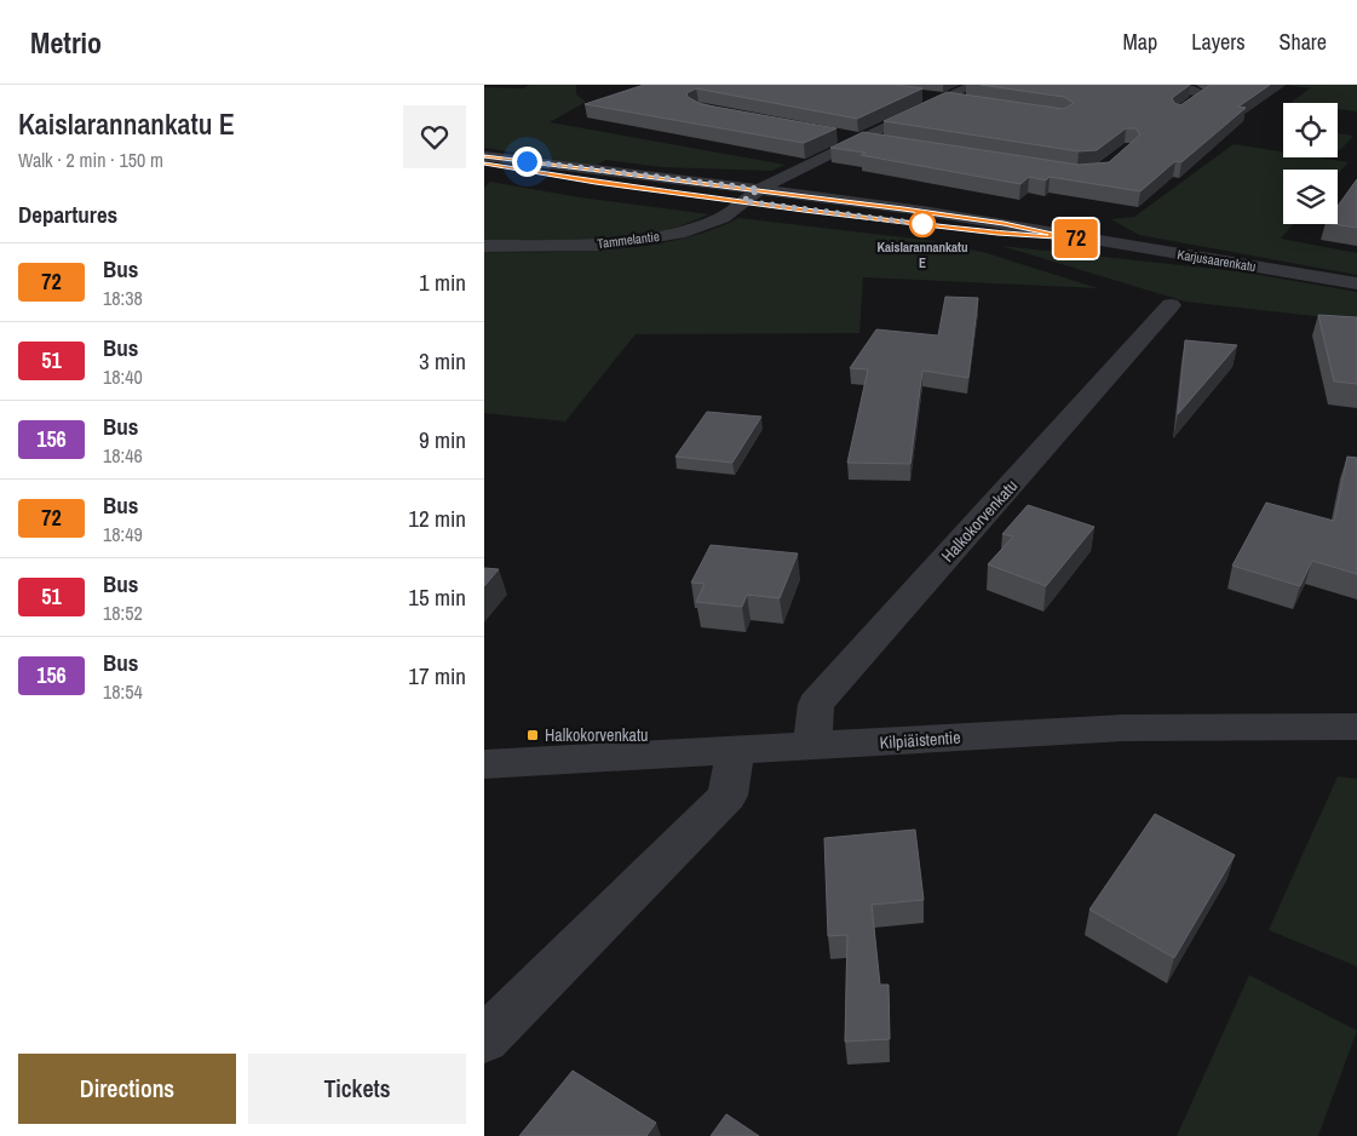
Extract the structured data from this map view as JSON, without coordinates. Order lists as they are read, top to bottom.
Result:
{
  "streets": {
    "street": [
      "Tammelantie",
      "Karjusaarenkatu",
      "Halkokorvenkatu",
      "Kilpiäistentie"
    ]
  },
  "crossings": [
    ["Tammelantie", "Karjusaarenkatu"],
    ["Halkokorvenkatu", "Kilpiäistentie"]
  ],
  "places": {
    "other": ["Kaislarannankatu E"],
    "transit": ["Halkokorvenkatu"]
  },
  "lines": ["bus line 72"],
  "page": {
    "header": "Metrio",
    "nav": ["Map", "Layers", "Share"],
    "heading": [
      ["Kaislarannankatu E", "Walk · 2 min · 150 m"],
      "Departures"
    ],
    "on_map": "72",
    "list": [
      {
        "mark": "72",
        "name": "Bus",
        "note": "18:38",
        "value": "1 min"
      },
      {
        "mark": "51",
        "name": "Bus",
        "note": "18:40",
        "value": "3 min"
      },
      {
        "mark": "156",
        "name": "Bus",
        "note": "18:46",
        "value": "9 min"
      },
      {
        "mark": "72",
        "name": "Bus",
        "note": "18:49",
        "value": "12 min"
      },
      {
        "mark": "51",
        "name": "Bus",
        "note": "18:52",
        "value": "15 min"
      },
      {
        "mark": "156",
        "name": "Bus",
        "note": "18:54",
        "value": "17 min"
      }
    ],
    "buttons": ["Directions", "Tickets"]
  }
}
